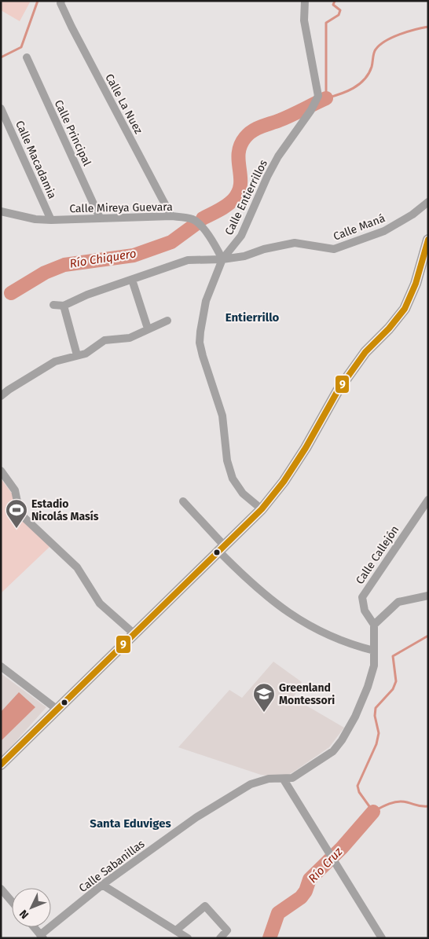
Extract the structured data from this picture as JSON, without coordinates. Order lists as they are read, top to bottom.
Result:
{
  "streets": {
    "street": [
      "Calle La Nuez",
      "Calle Principal",
      "Calle Macadamia",
      "Calle Entierrillos",
      "Calle Mireya Guevara",
      "Calle Maná",
      "Calle Callejón",
      "Calle Sabanillas"
    ]
  },
  "crossings": [
    ["Calle La Nuez", "Calle Mireya Guevara"],
    ["Calle Principal", "Calle Mireya Guevara"],
    ["Calle Macadamia", "Calle Mireya Guevara"],
    ["Calle Entierrillos", "Calle Mireya Guevara"],
    ["Calle Entierrillos", "Calle Maná"],
    ["Calle Mireya Guevara", "Calle Maná"],
    ["Calle Callejón", "Calle Sabanillas"]
  ],
  "districts": ["Entierrillo", "Santa Eduviges"],
  "water": ["Río Chiquero", "Río Cruz"],
  "places": {
    "sports": ["Estadio Nicolás Masís"],
    "school or university": ["Greenland Montessori"]
  },
  "lines": ["transit line 9"],
  "north": "bottom left"
}
